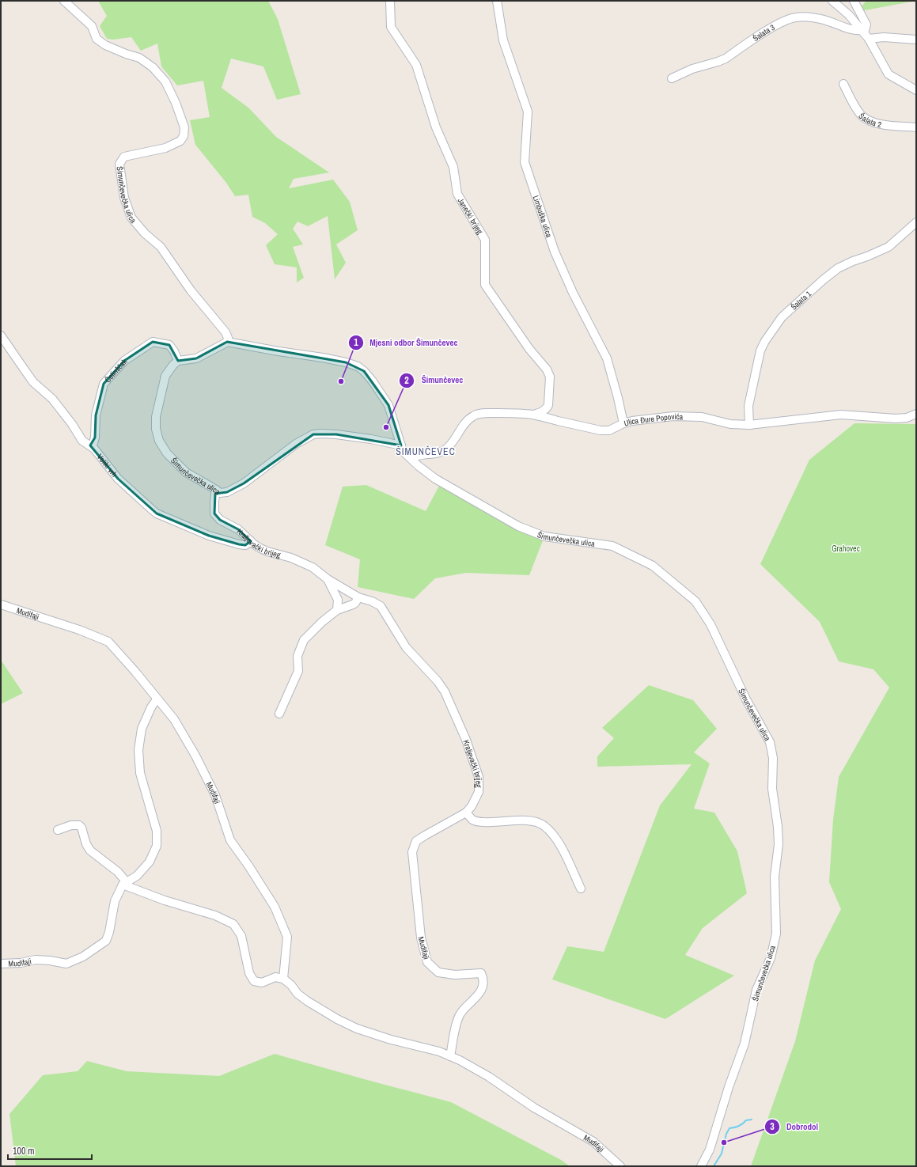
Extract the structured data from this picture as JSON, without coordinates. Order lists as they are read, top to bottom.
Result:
{
  "streets": {
    "street": [
      "Šalata 3",
      "Šalata 2",
      "Šimunčevečka ulica",
      "Janečki brijeg",
      "Limbuška ulica",
      "Šalata 1",
      "Čelinščak",
      "Ulica Đure Popovića",
      "Veliki vrh",
      "Kraljevački brijeg",
      "Mudifaji"
    ]
  },
  "crossings": [
    ["Šimunčevečka ulica", "Čelinščak"],
    ["Šimunčevečka ulica", "Ulica Đure Popovića"],
    ["Šimunčevečka ulica", "Kraljevački brijeg"],
    ["Limbuška ulica", "Ulica Đure Popovića"],
    ["Šalata 1", "Ulica Đure Popovića"],
    ["Čelinščak", "Veliki vrh"],
    ["Veliki vrh", "Kraljevački brijeg"],
    ["Kraljevački brijeg", "Mudifaji"]
  ],
  "districts": ["ŠIMUNČEVEC"],
  "parks": ["Grahovec"],
  "places": ["Mjesni odbor Šimunčevec", "Šimunčevec", "Dobrodol"],
  "scale_bar": "100 m"
}
